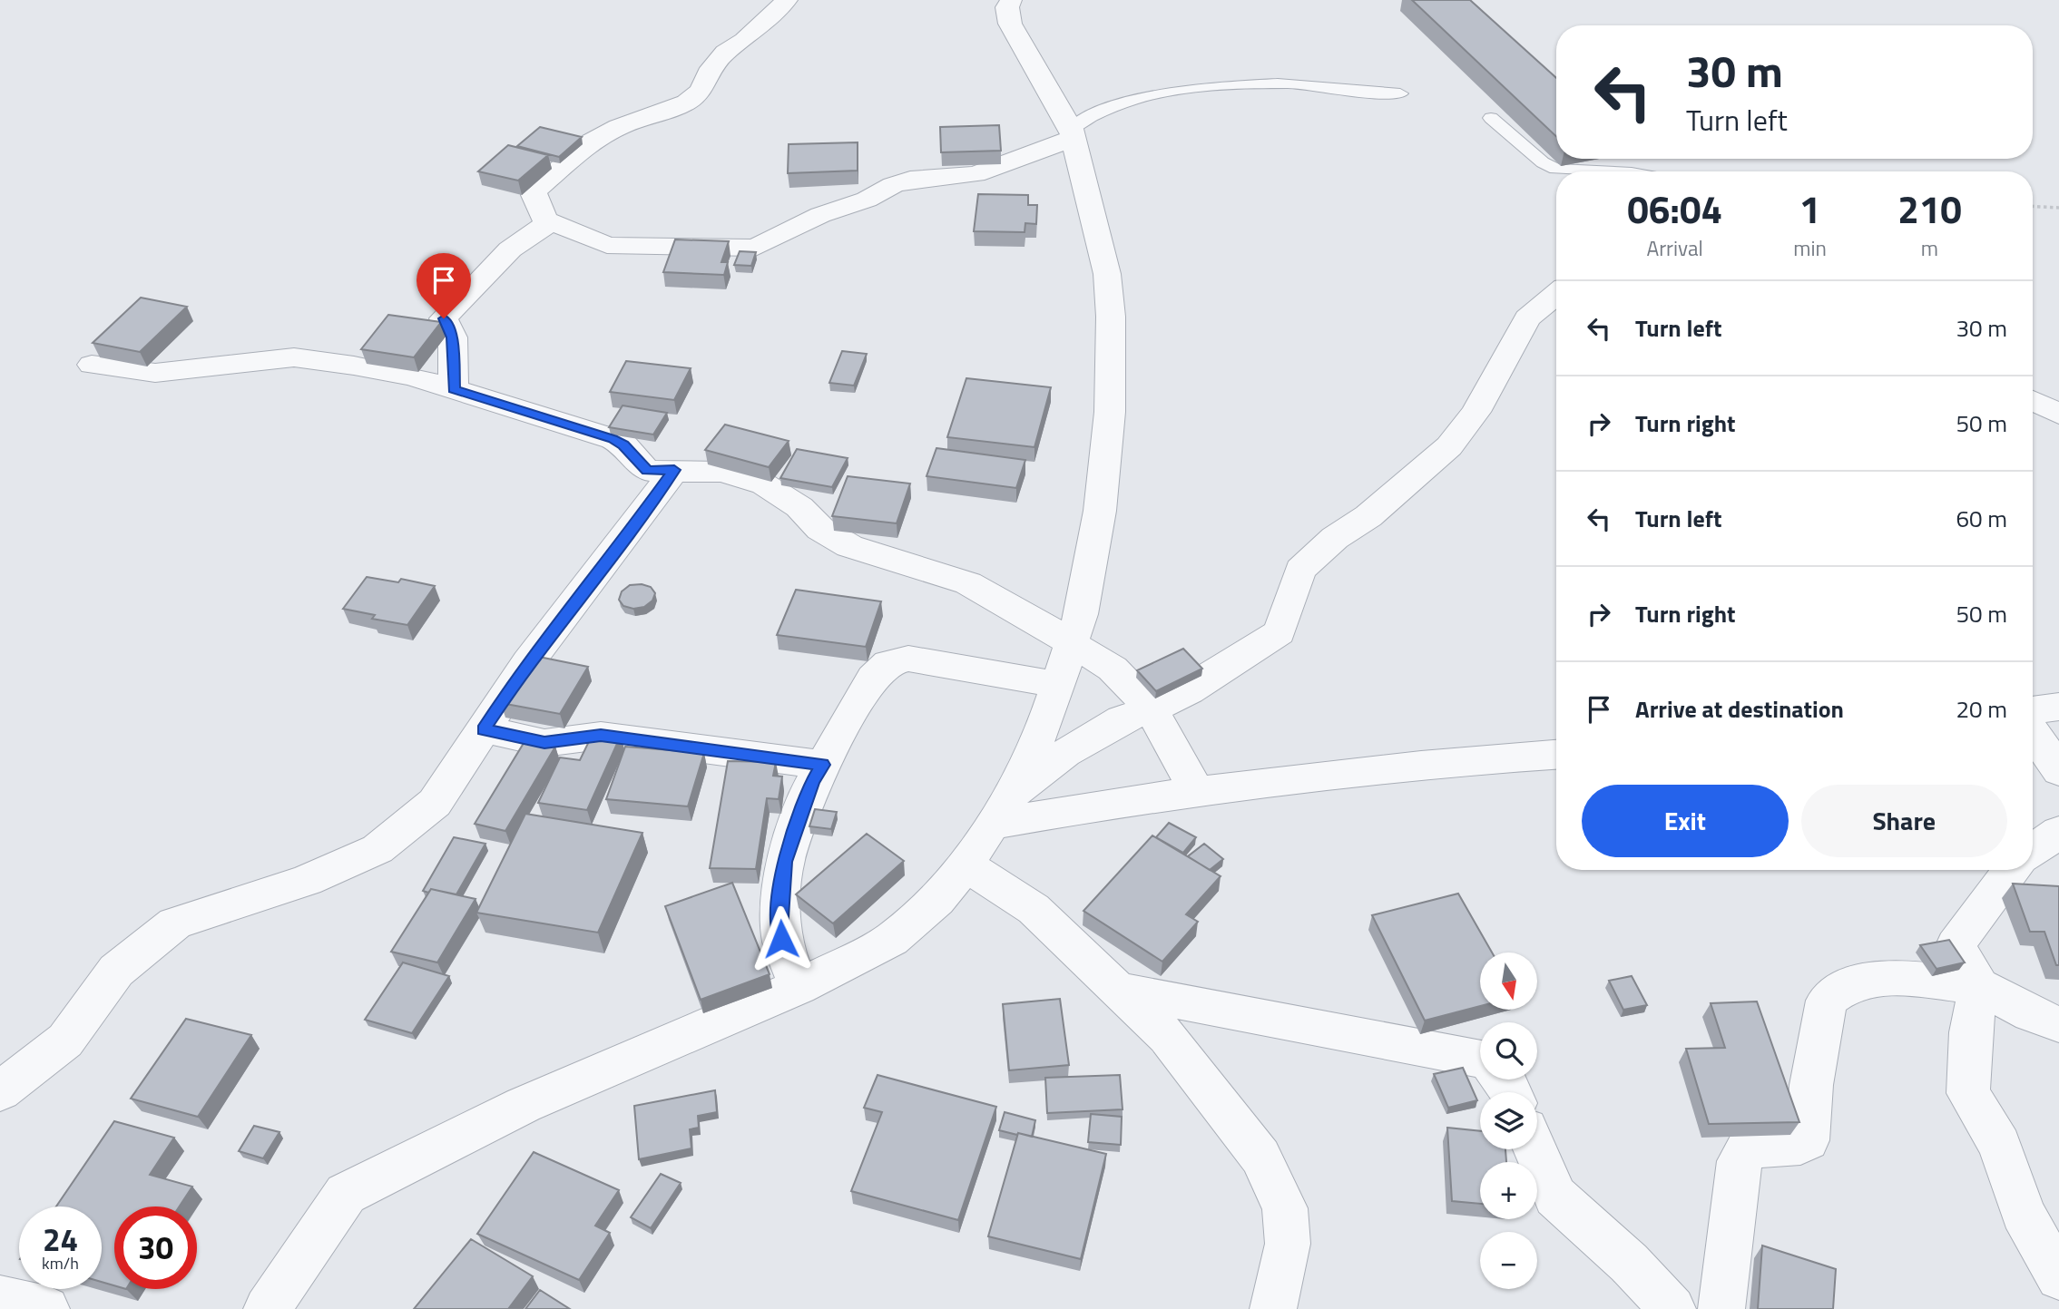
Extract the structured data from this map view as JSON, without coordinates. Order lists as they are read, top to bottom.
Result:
{
  "north": "bottom",
  "page": {
    "turn": ["30 m", "Turn left"],
    "eta": [
      "06:04",
      "Arrival",
      "1",
      "min",
      "210",
      "m"
    ],
    "list": [
      {
        "name": "Turn left",
        "value": "30 m"
      },
      {
        "name": "Turn right",
        "value": "50 m"
      },
      {
        "name": "Turn left",
        "value": "60 m"
      },
      {
        "name": "Turn right",
        "value": "50 m"
      },
      {
        "name": "Arrive at destination",
        "value": "20 m"
      }
    ],
    "buttons": ["Exit", "Share"],
    "map_buttons": ["+", "−"],
    "speed": "24 km/h",
    "limit": "30"
  }
}
